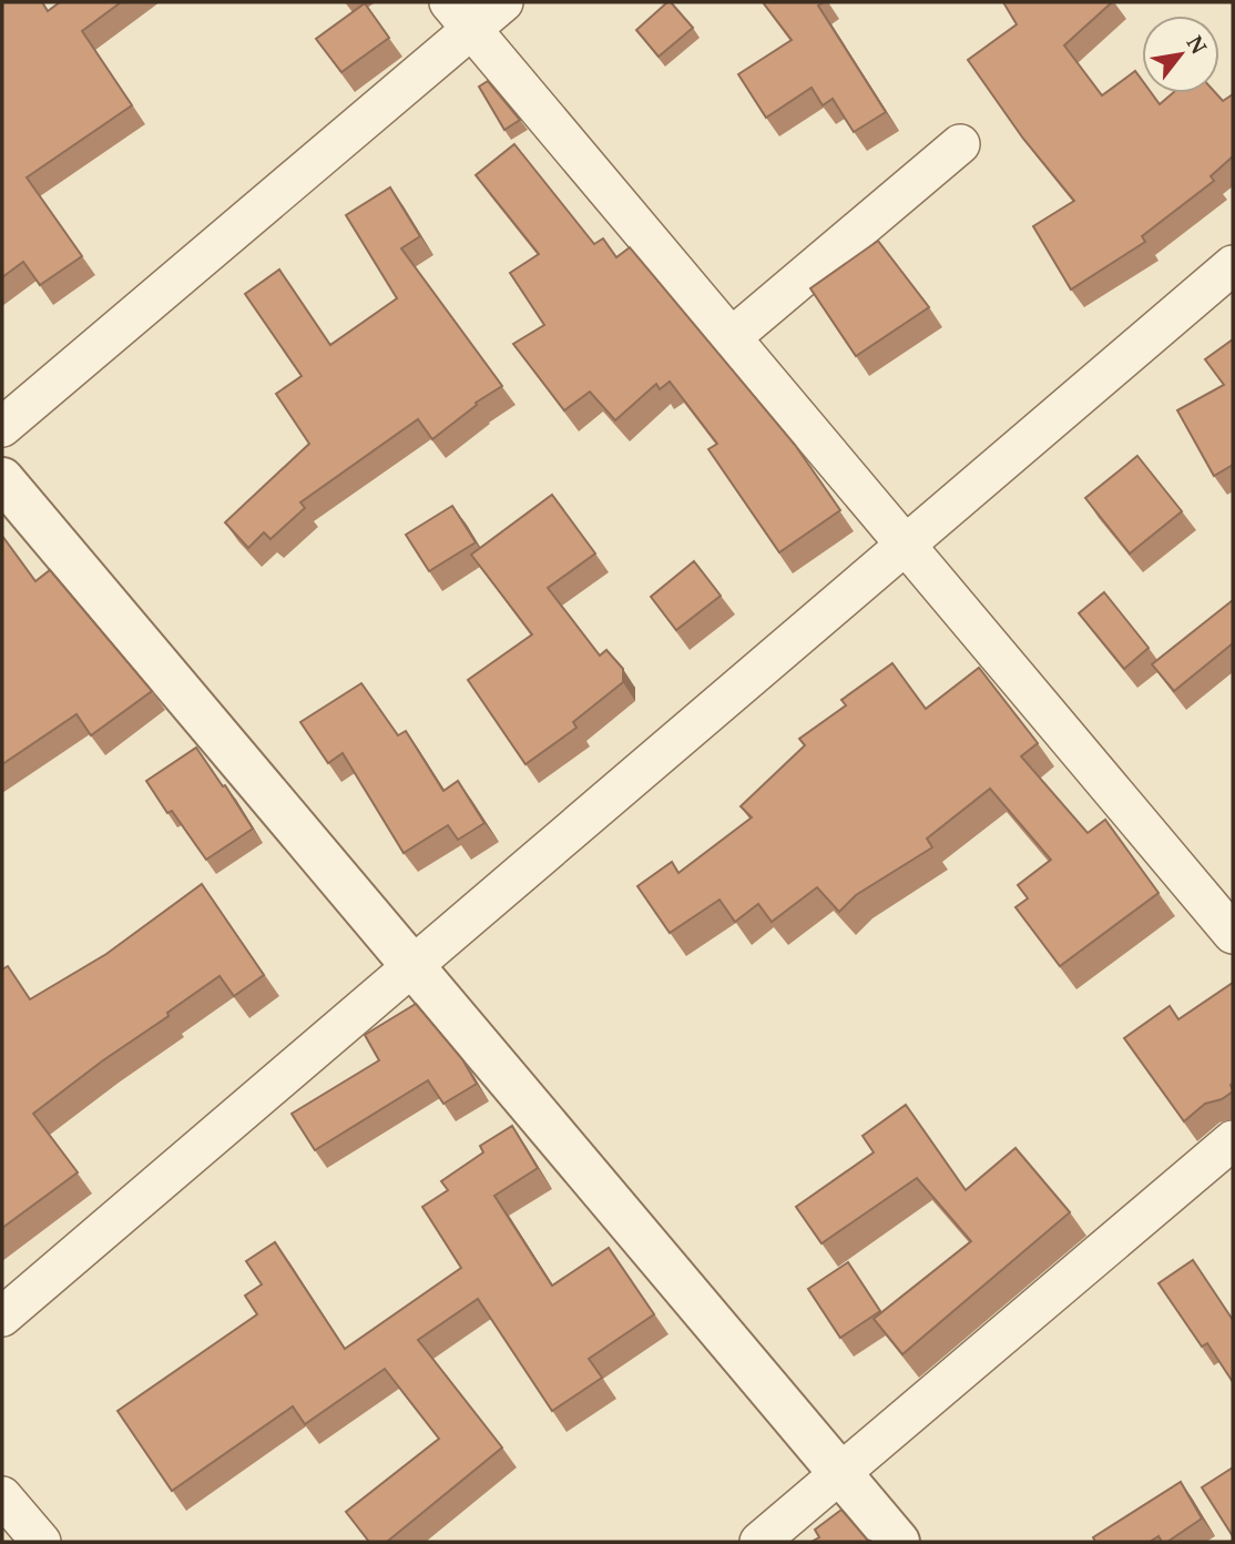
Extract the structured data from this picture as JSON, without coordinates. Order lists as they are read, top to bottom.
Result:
{
  "north": "top right"
}
